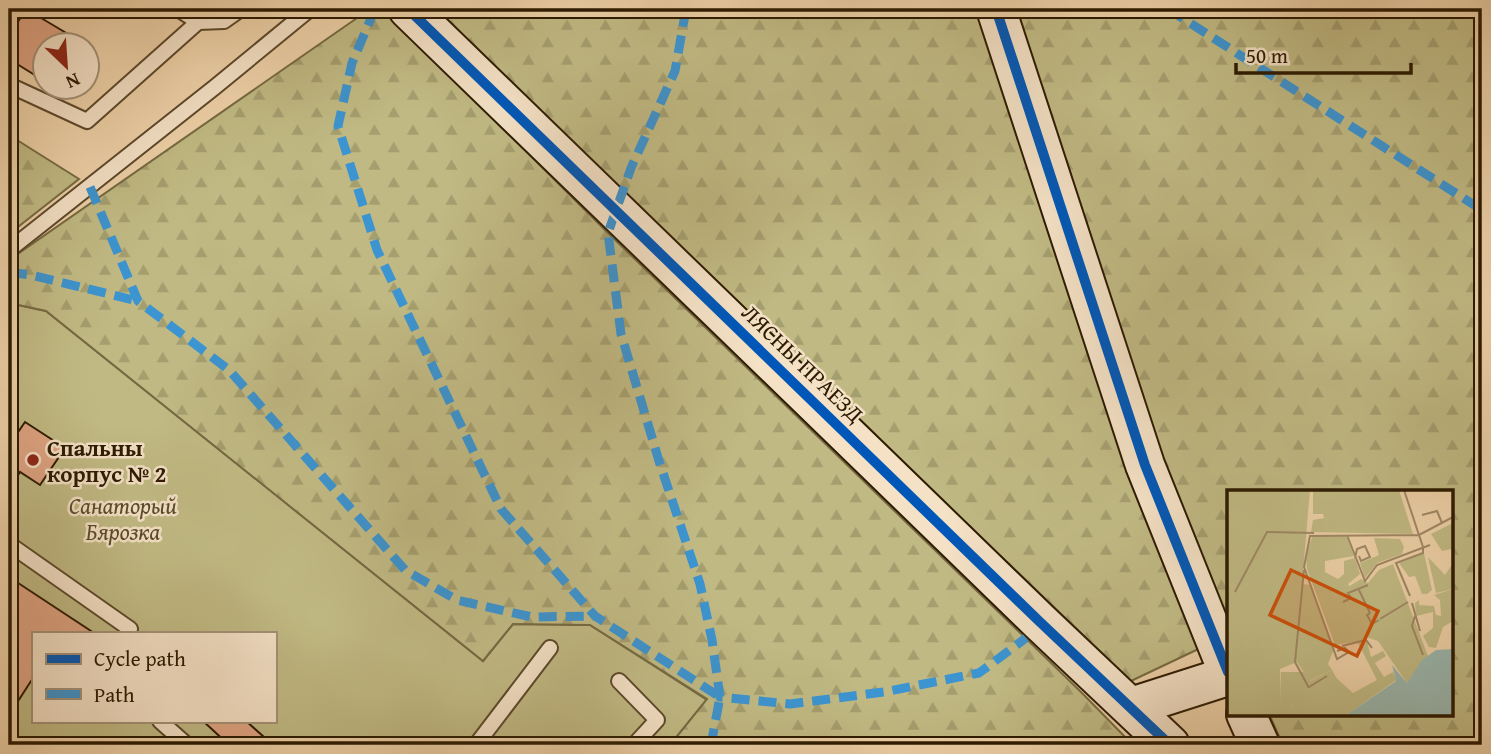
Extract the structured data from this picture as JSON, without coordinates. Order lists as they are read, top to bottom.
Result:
{
  "streets": {
    "street": ["ЛЯСНЫ ПРАЕЗД"]
  },
  "parks": ["Санаторый Бярозка"],
  "places": ["Спальны корпус № 2"],
  "legend": ["Cycle path", "Path"],
  "scale_bar": "50 m",
  "north": "bottom right"
}
